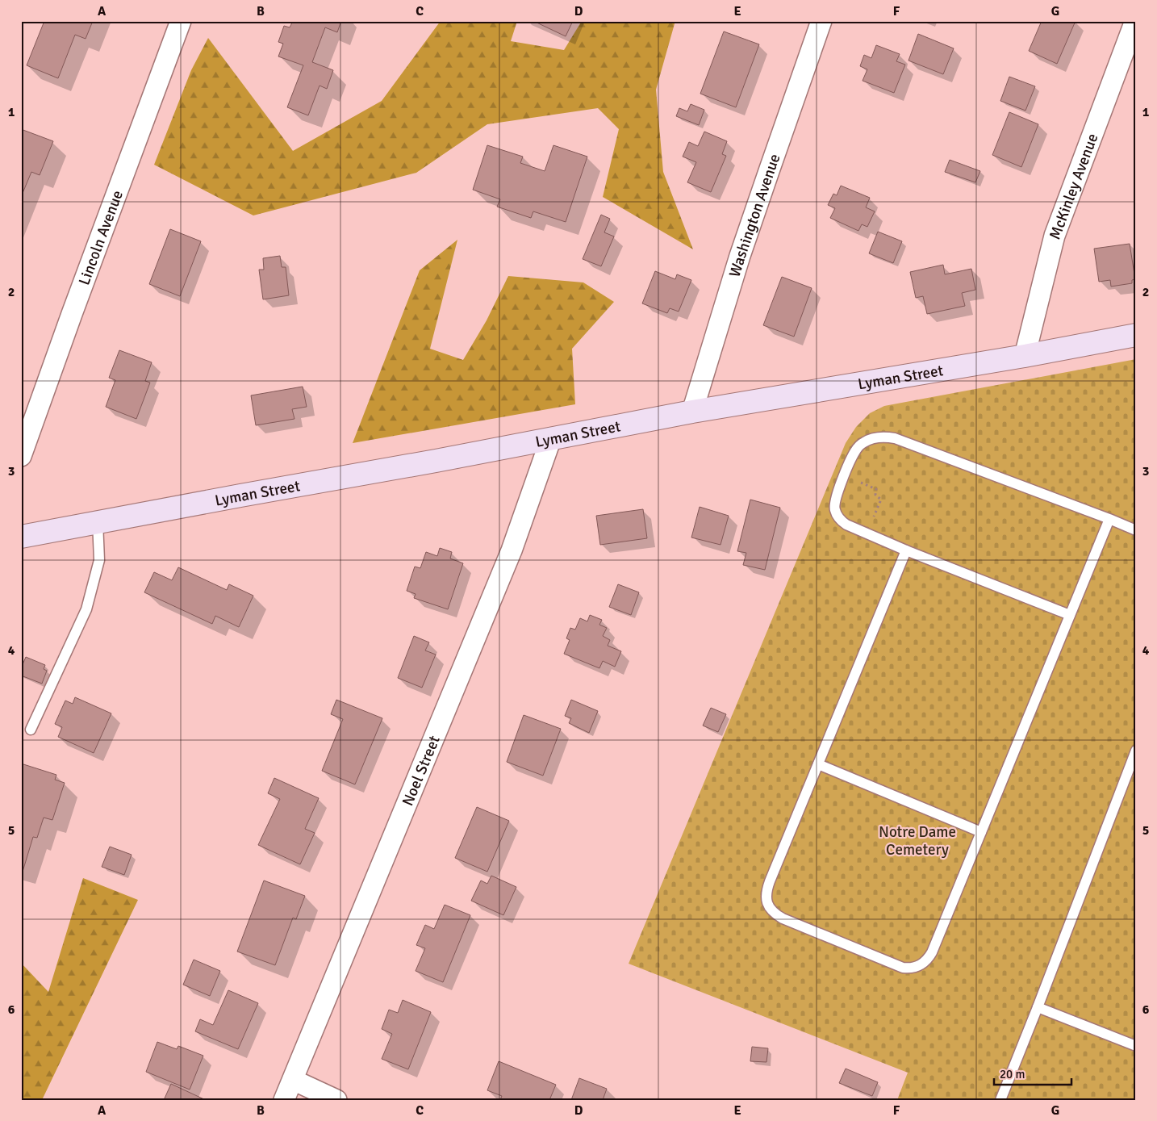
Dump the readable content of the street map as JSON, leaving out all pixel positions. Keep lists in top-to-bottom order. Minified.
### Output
{"streets":{"main road":["Lyman Street"],"street":["McKinley Avenue","Washington Avenue","Lincoln Avenue","Noel Street"]},"crossings":[["McKinley Avenue","Lyman Street"],["Washington Avenue","Lyman Street"],["Lyman Street","Noel Street"]],"parks":["Notre Dame Cemetery"],"scale_bar":"20 m","grid":{"columns":["A","B","C","D","E","F","G"],"rows":["1","2","3","4","5","6"]}}
